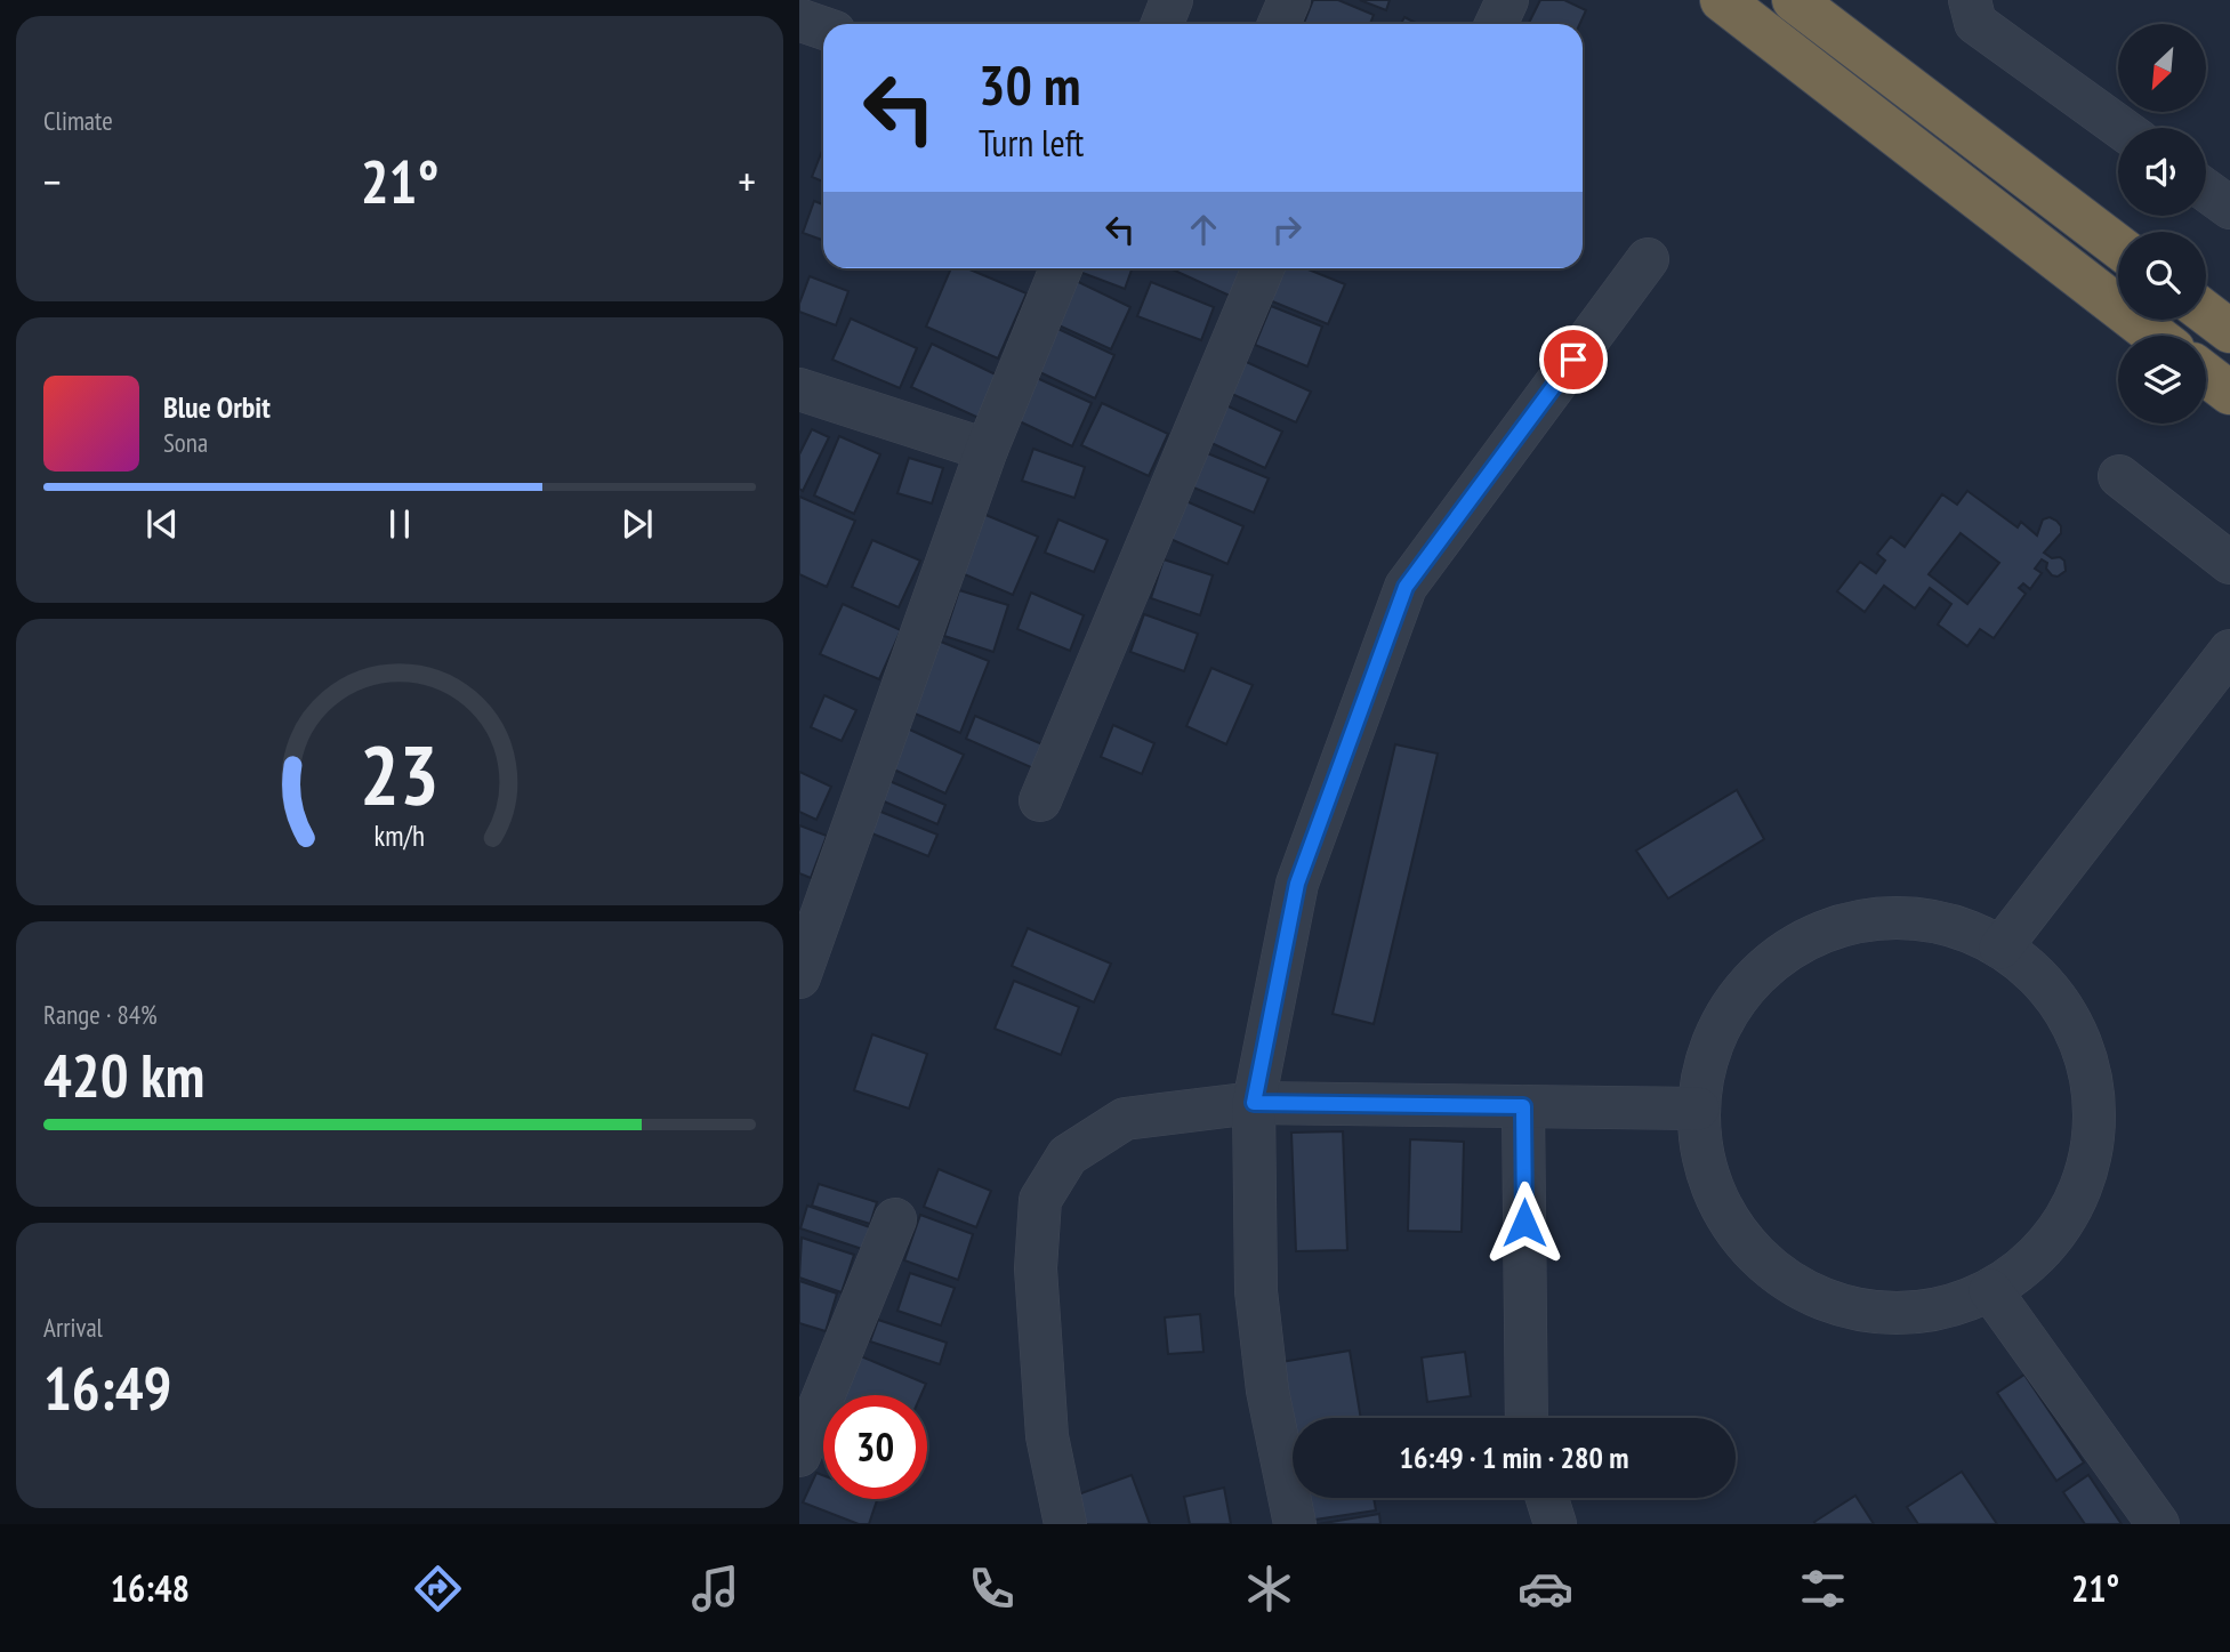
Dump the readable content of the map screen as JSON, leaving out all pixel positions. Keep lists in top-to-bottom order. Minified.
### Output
{"north":"bottom left","page":{"tile":["Climate",["Range · 84%","420 km"],["Arrival","16:49"]],"turn":["30 m","Turn left"],"heat":["−","21°","+"],"song":["Blue Orbit","Sona"],"limit":"30","trip":"16:49 · 1 min · 280 m","tabs":["16:48","21°"],"gauge":["23","km/h"]}}
